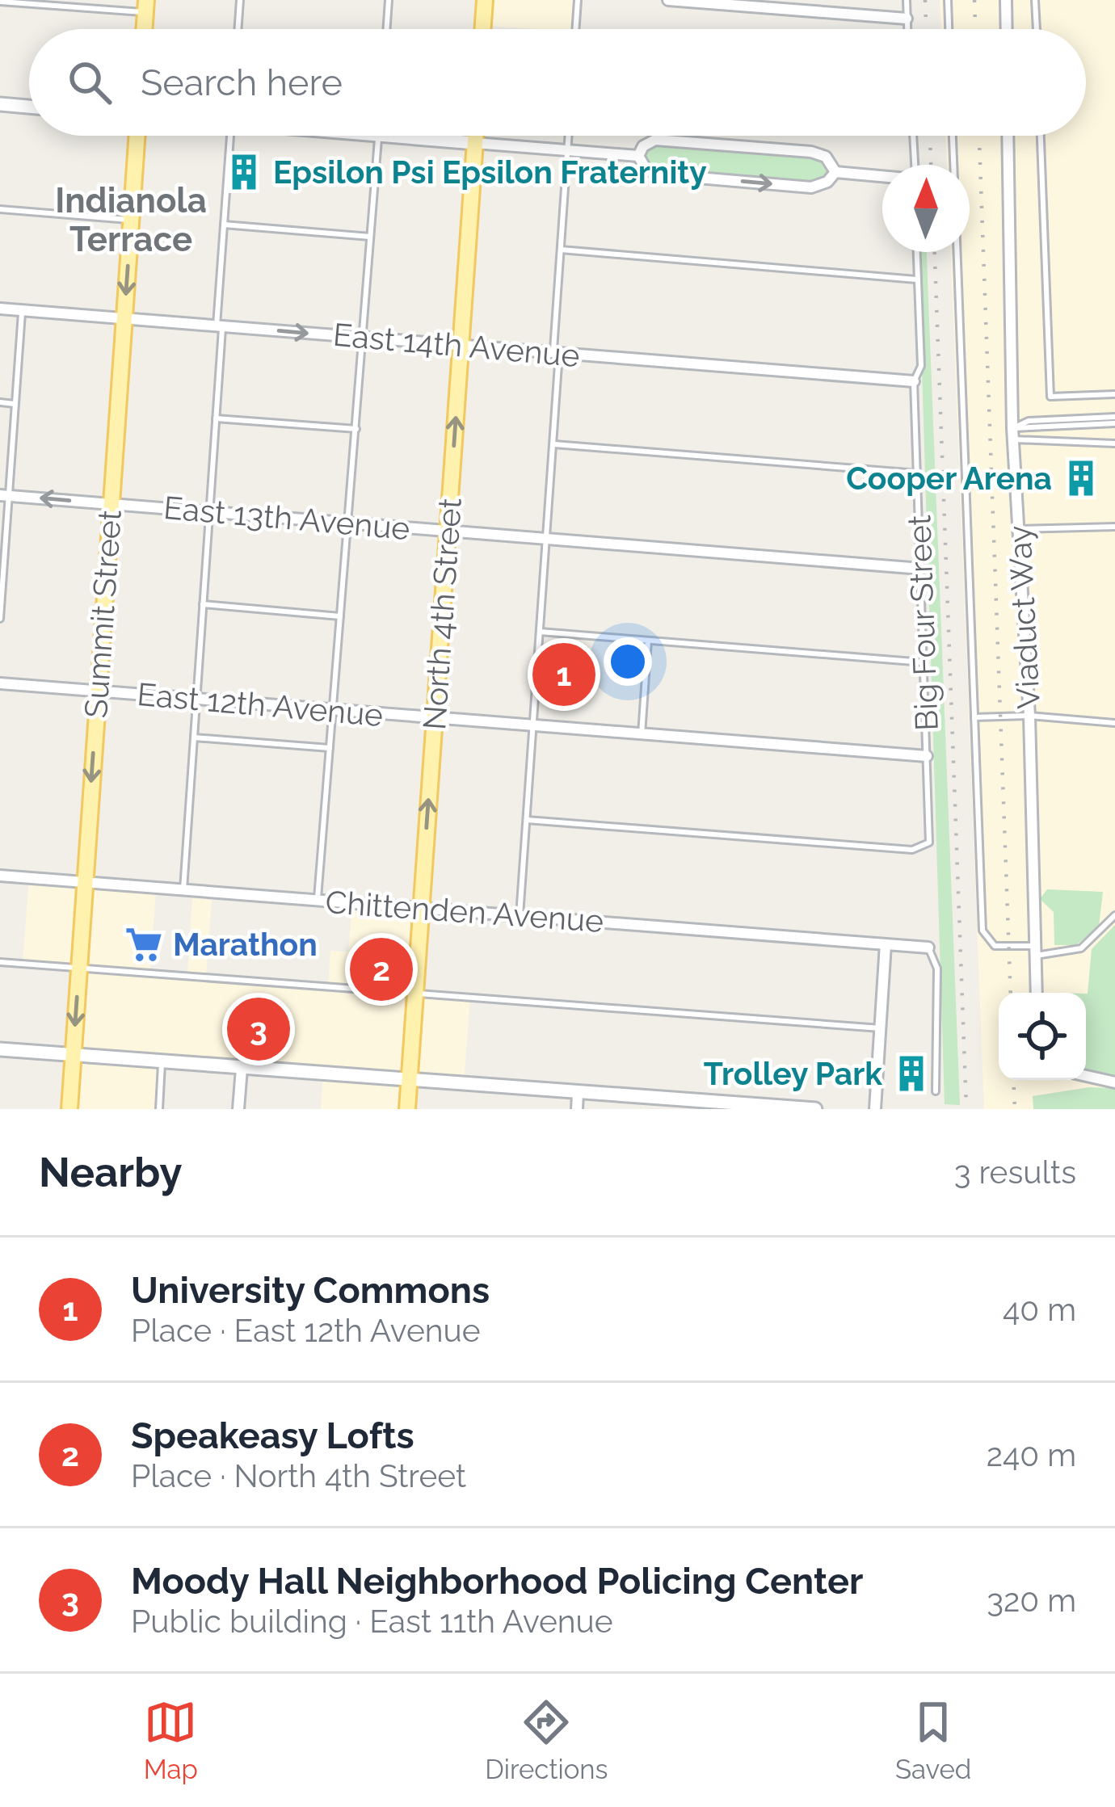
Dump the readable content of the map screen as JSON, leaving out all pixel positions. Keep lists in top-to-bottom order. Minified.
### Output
{"streets":{"main road":["Summit Street","North 4th Street"],"street":["East 14th Avenue","East 13th Avenue","Viaduct Way","East 12th Avenue","Chittenden Avenue"],"lane":["Big Four Street"]},"crossings":[["East 14th Avenue","Summit Street"],["East 14th Avenue","North 4th Street"],["East 14th Avenue","Big Four Street"],["East 13th Avenue","Summit Street"],["East 13th Avenue","North 4th Street"],["East 13th Avenue","Big Four Street"],["Summit Street","East 12th Avenue"],["Summit Street","Chittenden Avenue"],["North 4th Street","East 12th Avenue"],["North 4th Street","Chittenden Avenue"],["Big Four Street","East 12th Avenue"]],"one_way":["Summit Street","North 4th Street"],"districts":["Indianola Terrace"],"places":{"building":["Epsilon Psi Epsilon Fraternity","Cooper Arena","Trolley Park"],"supermarket":["Marathon"]},"north":"top","page":{"search":"Search here","pins":["1","2","3"],"heading":["Nearby","3 results"],"list":[{"mark":"1","name":"University Commons","note":"Place · East 12th Avenue","value":"40 m"},{"mark":"2","name":"Speakeasy Lofts","note":"Place · North 4th Street","value":"240 m"},{"mark":"3","name":"Moody Hall Neighborhood Policing Center","note":"Public building · East 11th Avenue","value":"320 m"}],"nav":["Map","Directions","Saved"]}}
